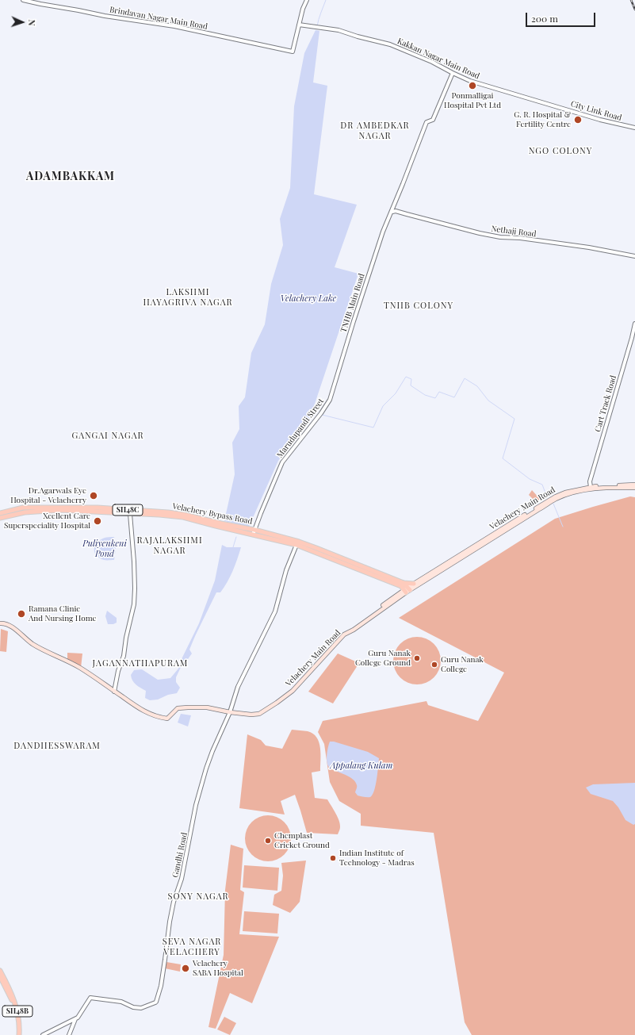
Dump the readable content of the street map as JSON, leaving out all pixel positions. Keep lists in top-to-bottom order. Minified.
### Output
{"streets":{"main road":["Velachery Main Road","SH48C","Velachery Bypass Road","SH48B"],"street":["Brindavan Nagar Main Road","Kakkan Nagar Main Road","City Link Road","Nethaji Road","TNHB Main Road","Cart Track Road","Marudupandi Street","Gandhi Road"]},"crossings":[["Brindavan Nagar Main Road","Kakkan Nagar Main Road"],["Kakkan Nagar Main Road","City Link Road"],["Kakkan Nagar Main Road","TNHB Main Road"],["Nethaji Road","TNHB Main Road"],["TNHB Main Road","Marudupandi Street"],["Cart Track Road","Velachery Main Road"],["Marudupandi Street","Velachery Bypass Road"],["Velachery Main Road","Velachery Bypass Road"],["Velachery Main Road","Gandhi Road"],["Velachery Bypass Road","Gandhi Road"]],"districts":["DR AMBEDKAR NAGAR","NGO COLONY","ADAMBAKKAM","LAKSHMI HAYAGRIVA NAGAR","TNHB COLONY","GANGAI NAGAR","RAJALAKSHMI NAGAR","JAGANNATHAPURAM","DANDHESSWARAM","SONY NAGAR","SEVA NAGAR VELACHERY"],"water":["Velachery Lake","Puliyenkeni Pond","Appalang Kulam"],"places":["Ponmalligai Hospital Pvt Ltd","G. R. Hospital & Fertility Centre","Dr.Agarwals Eye Hospital - Velacherry","Xcellent Care Superspeciality Hospital","Ramana Clinic And Nursing Home","Guru Nanak College Ground","Guru Nanak College","Chemplast Cricket Ground","Indian Institute of Technology - Madras","Velachery SABA Hospital"],"scale_bar":"200 m","north":"right"}
